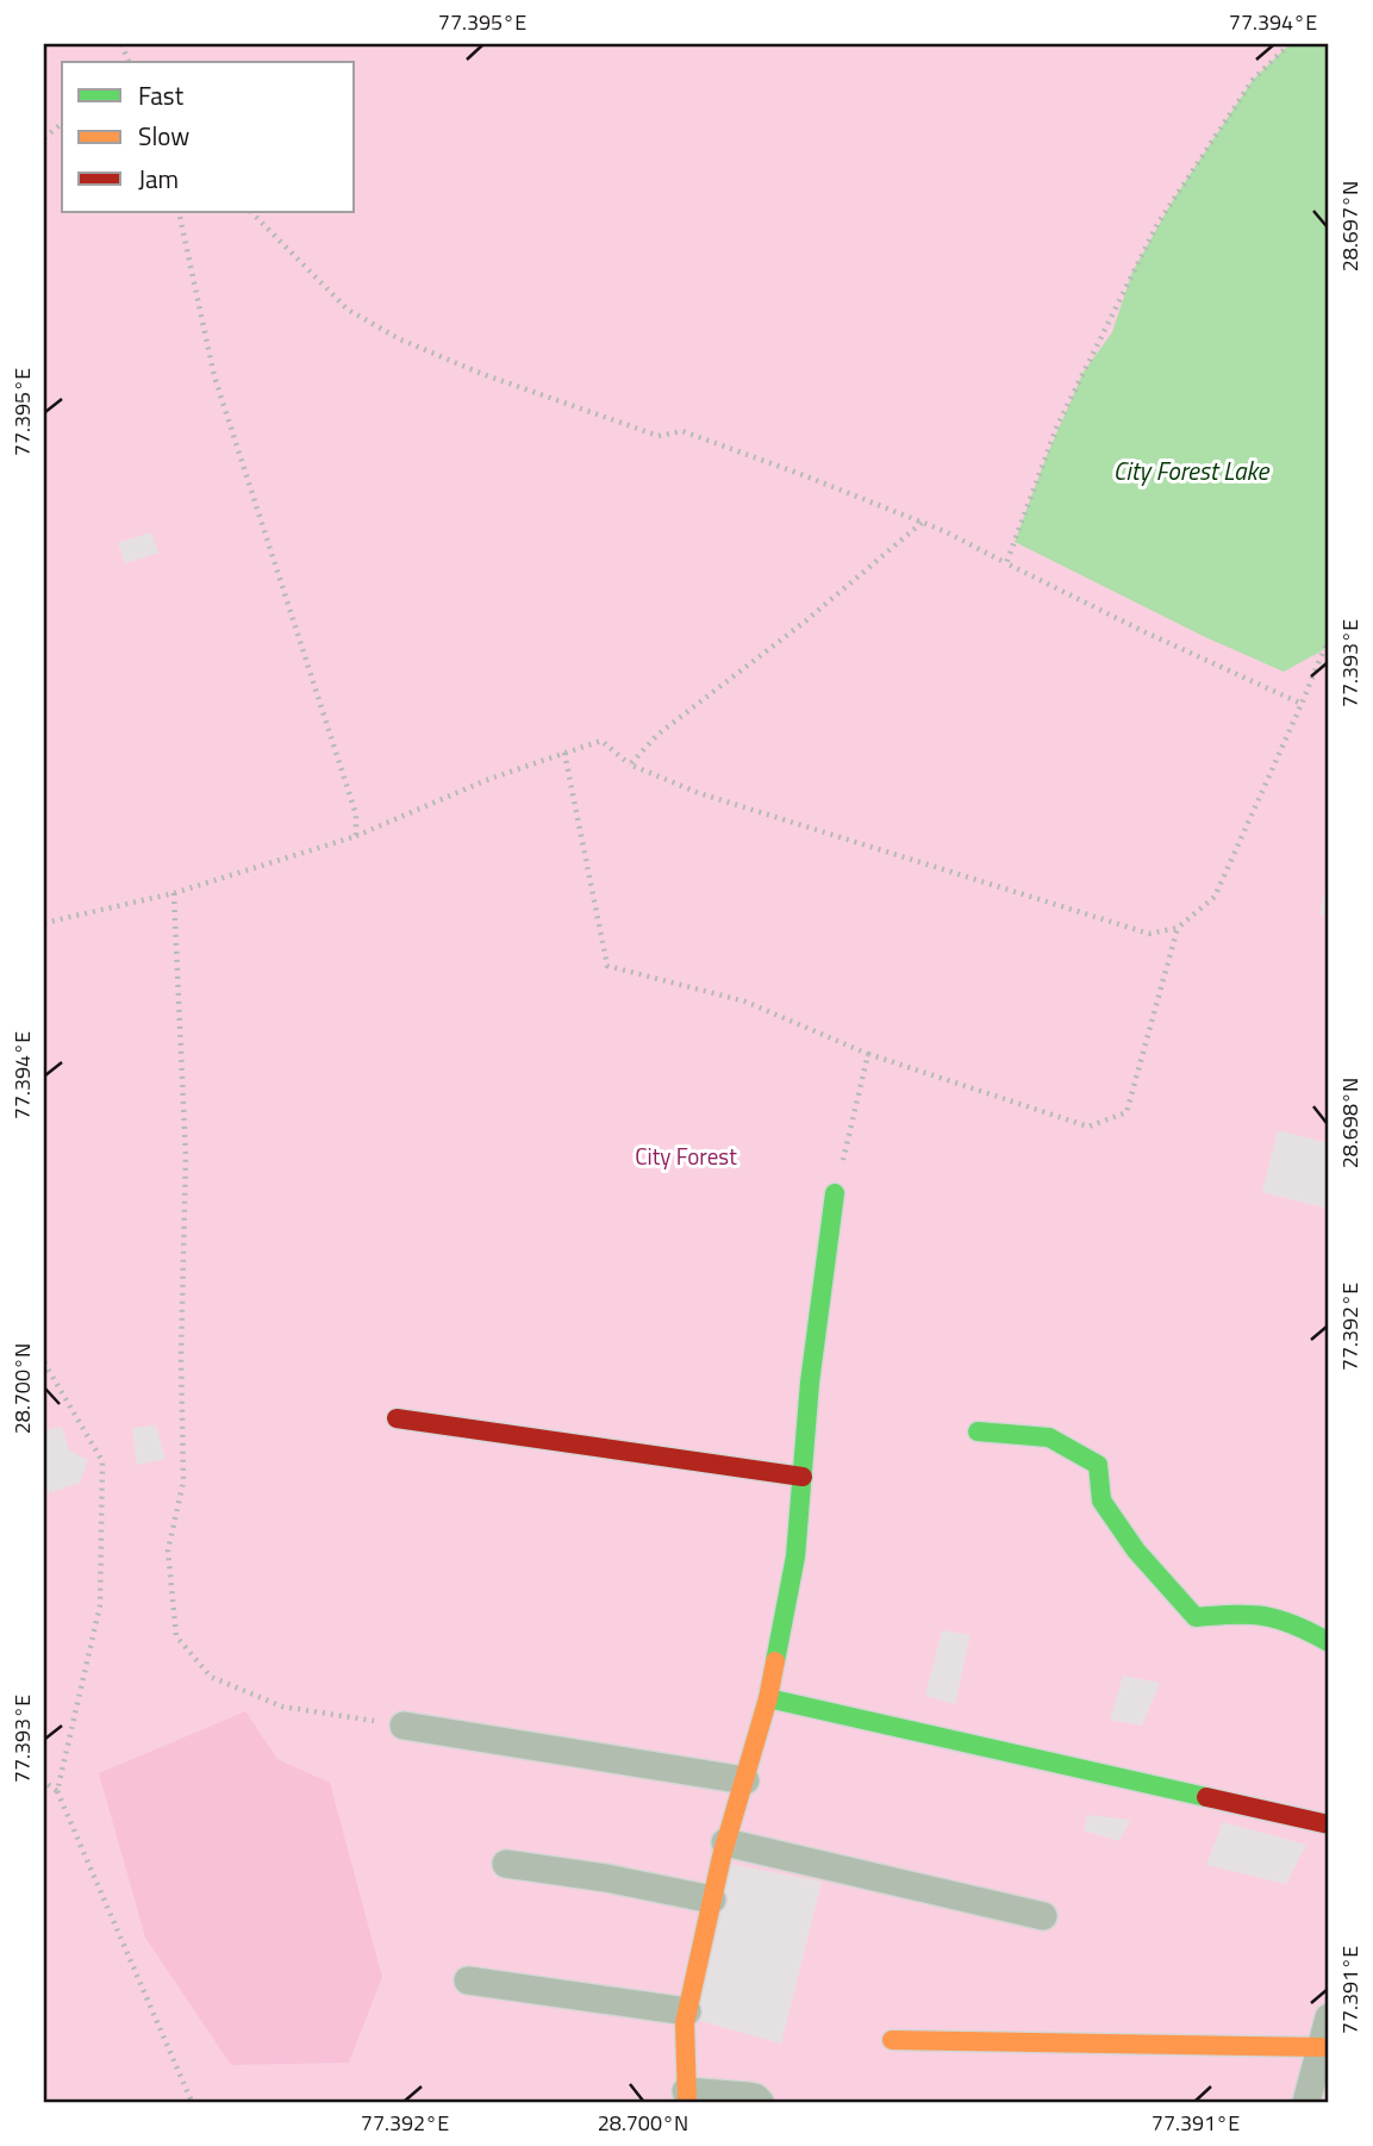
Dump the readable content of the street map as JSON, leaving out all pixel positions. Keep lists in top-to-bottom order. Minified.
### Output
{"water":["City Forest Lake"],"parks":["City Forest"],"legend":["Fast","Slow","Jam"],"coordinates":["77.395°E","77.394°E","28.697°N","77.393°E","28.698°N","77.392°E","28.700°N","77.391°E"]}
